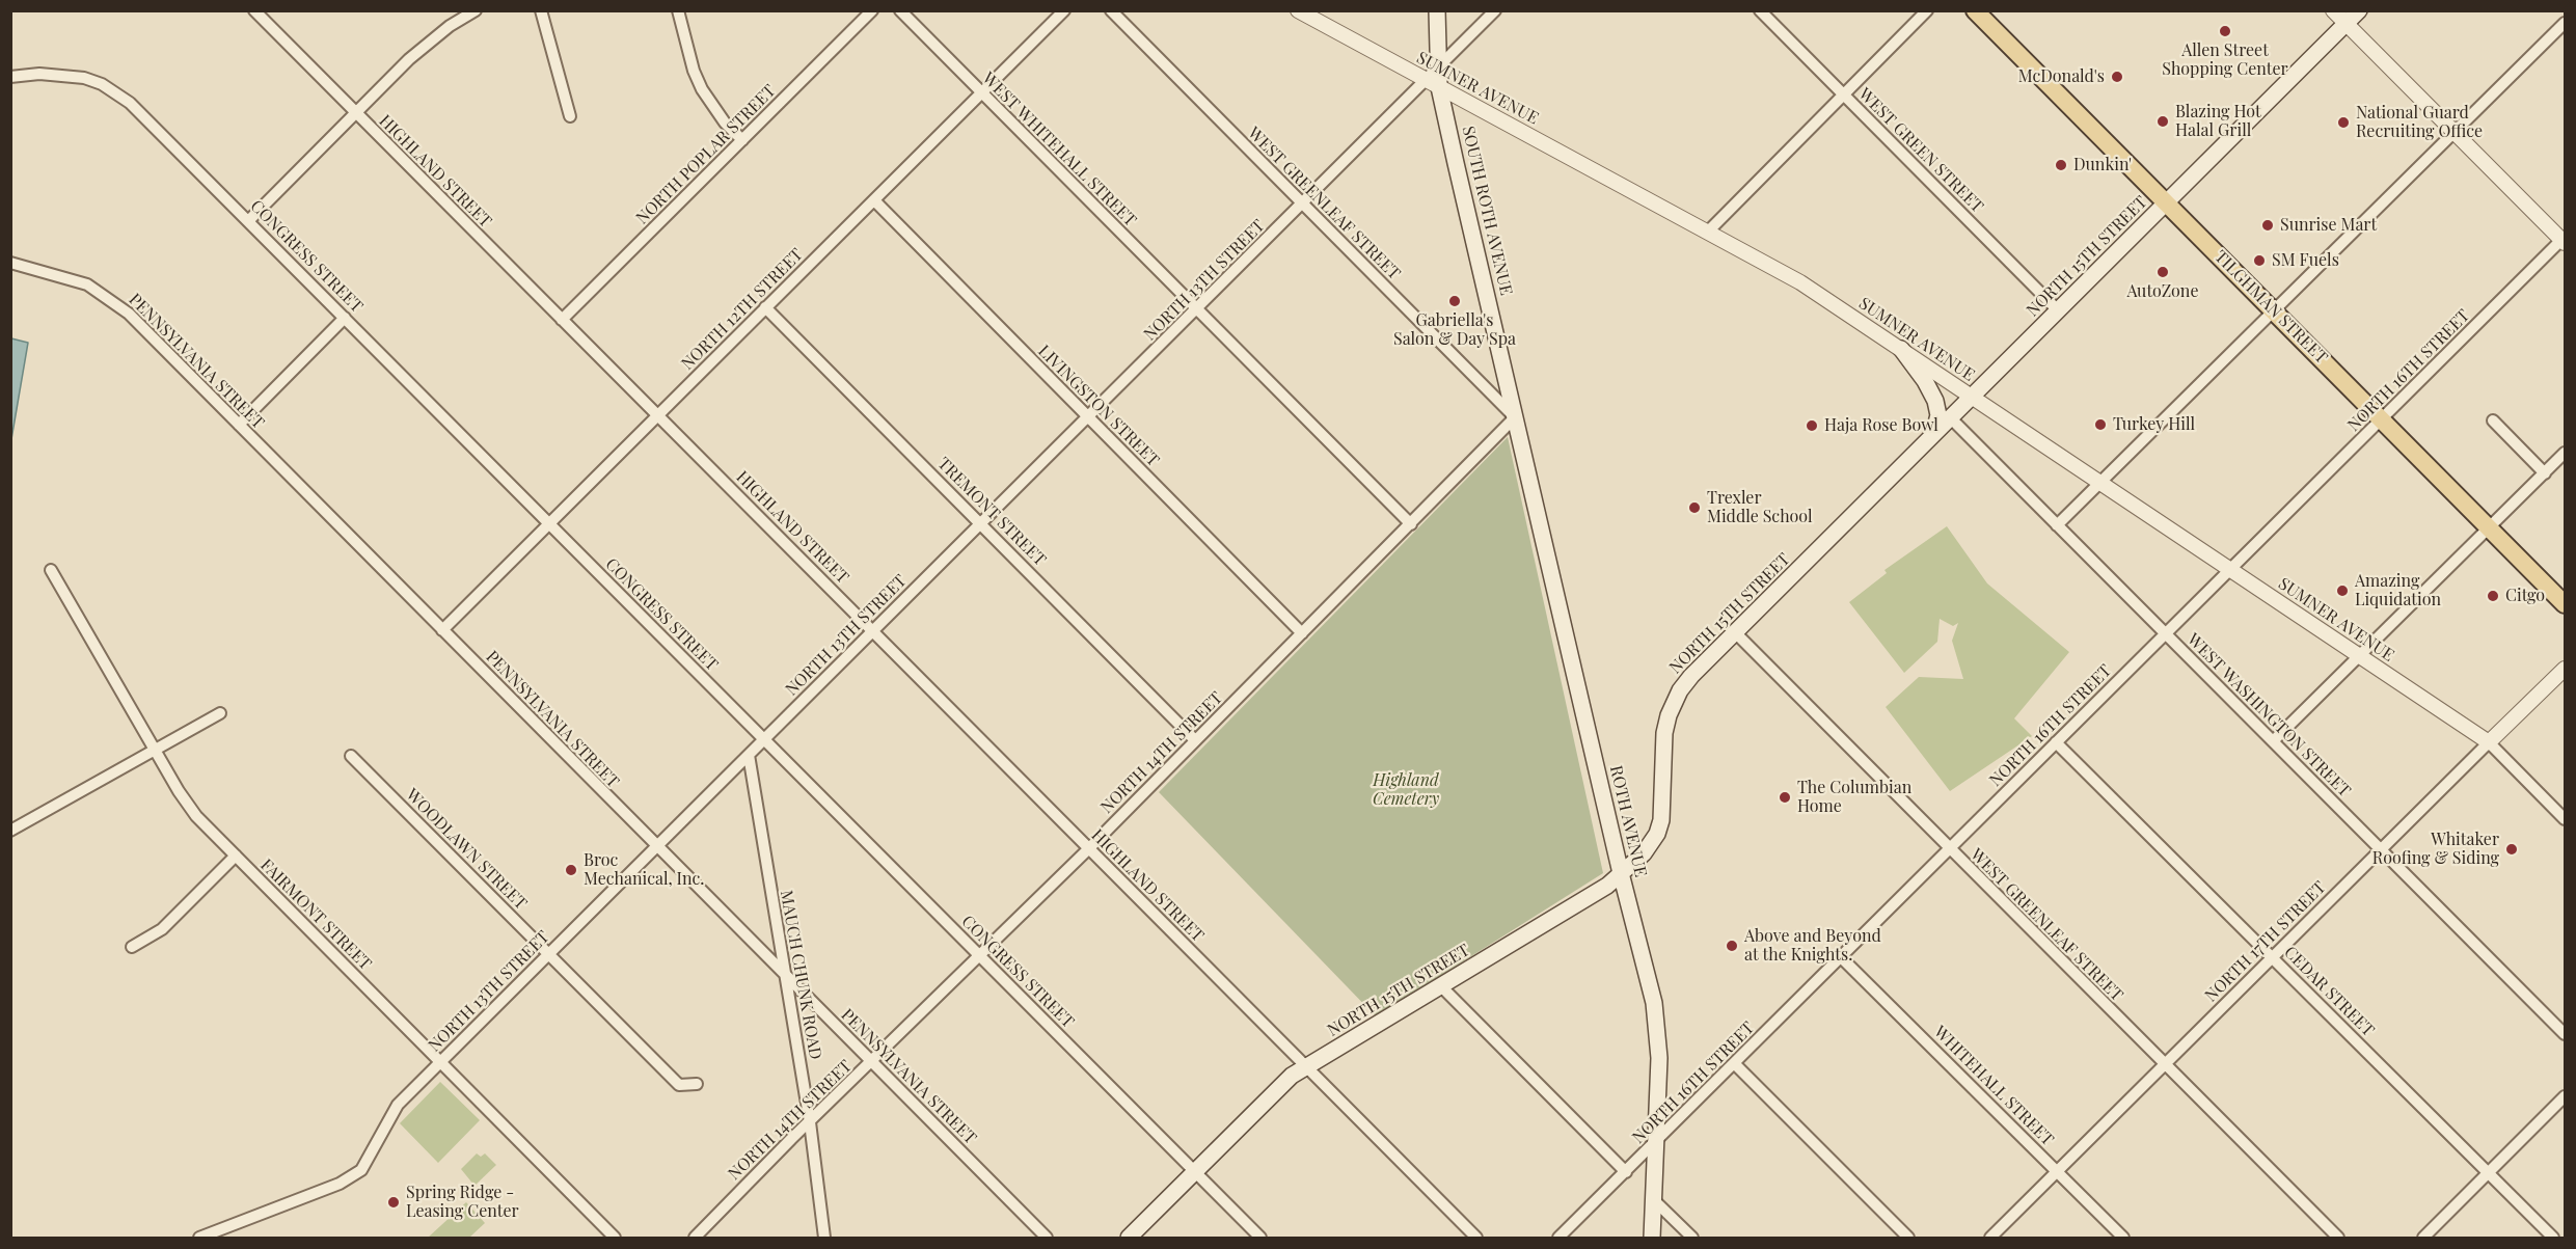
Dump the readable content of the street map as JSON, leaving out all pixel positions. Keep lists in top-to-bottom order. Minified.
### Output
{"streets":{"main road":["SOUTH ROTH AVENUE","NORTH 15TH STREET","TILGHMAN STREET","ROTH AVENUE"],"street":["SUMNER AVENUE","WEST WHITEHALL STREET","WEST GREEN STREET","NORTH POPLAR STREET","HIGHLAND STREET","WEST GREENLEAF STREET","CONGRESS STREET","NORTH 13TH STREET","NORTH 12TH STREET","PENNSYLVANIA STREET","NORTH 16TH STREET","LIVINGSTON STREET","TREMONT STREET","WEST WASHINGTON STREET","NORTH 14TH STREET","WOODLAWN STREET","FAIRMONT STREET","NORTH 17TH STREET","MAUCH CHUNK ROAD","CEDAR STREET","WHITEHALL STREET"]},"crossings":[["SUMNER AVENUE","SOUTH ROTH AVENUE"],["SUMNER AVENUE","NORTH 15TH STREET"],["SUMNER AVENUE","NORTH 13TH STREET"],["SUMNER AVENUE","NORTH 16TH STREET"],["SUMNER AVENUE","NORTH 17TH STREET"],["WEST WHITEHALL STREET","NORTH 13TH STREET"],["WEST WHITEHALL STREET","NORTH 12TH STREET"],["WEST GREEN STREET","NORTH 15TH STREET"],["NORTH POPLAR STREET","HIGHLAND STREET"],["HIGHLAND STREET","NORTH 15TH STREET"],["HIGHLAND STREET","NORTH 13TH STREET"],["HIGHLAND STREET","NORTH 12TH STREET"],["HIGHLAND STREET","NORTH 14TH STREET"],["WEST GREENLEAF STREET","SOUTH ROTH AVENUE"],["WEST GREENLEAF STREET","NORTH 15TH STREET"],["WEST GREENLEAF STREET","NORTH 13TH STREET"],["WEST GREENLEAF STREET","NORTH 16TH STREET"],["WEST GREENLEAF STREET","NORTH 14TH STREET"],["WEST GREENLEAF STREET","ROTH AVENUE"],["WEST GREENLEAF STREET","NORTH 17TH STREET"],["SOUTH ROTH AVENUE","NORTH 13TH STREET"],["SOUTH ROTH AVENUE","NORTH 14TH STREET"],["SOUTH ROTH AVENUE","ROTH AVENUE"],["CONGRESS STREET","NORTH 15TH STREET"],["CONGRESS STREET","NORTH 13TH STREET"],["CONGRESS STREET","NORTH 12TH STREET"],["CONGRESS STREET","NORTH 14TH STREET"],["NORTH 15TH STREET","TILGHMAN STREET"],["NORTH 15TH STREET","WEST WASHINGTON STREET"],["NORTH 15TH STREET","ROTH AVENUE"],["NORTH 13TH STREET","PENNSYLVANIA STREET"],["NORTH 13TH STREET","LIVINGSTON STREET"],["NORTH 13TH STREET","TREMONT STREET"],["NORTH 13TH STREET","WOODLAWN STREET"],["NORTH 13TH STREET","FAIRMONT STREET"],["NORTH 13TH STREET","MAUCH CHUNK ROAD"],["TILGHMAN STREET","NORTH 16TH STREET"],["NORTH 12TH STREET","PENNSYLVANIA STREET"],["NORTH 12TH STREET","LIVINGSTON STREET"],["NORTH 12TH STREET","TREMONT STREET"],["PENNSYLVANIA STREET","NORTH 14TH STREET"],["PENNSYLVANIA STREET","MAUCH CHUNK ROAD"],["NORTH 16TH STREET","WEST WASHINGTON STREET"],["NORTH 16TH STREET","ROTH AVENUE"],["NORTH 16TH STREET","CEDAR STREET"],["NORTH 16TH STREET","WHITEHALL STREET"],["LIVINGSTON STREET","NORTH 14TH STREET"],["TREMONT STREET","NORTH 14TH STREET"],["WEST WASHINGTON STREET","NORTH 17TH STREET"],["NORTH 14TH STREET","ROTH AVENUE"],["NORTH 14TH STREET","MAUCH CHUNK ROAD"],["NORTH 17TH STREET","CEDAR STREET"],["NORTH 17TH STREET","WHITEHALL STREET"]],"parks":["Highland Cemetery"],"places":["Allen Street Shopping Center","McDonald's","Blazing Hot Halal Grill","National Guard Recruiting Office","Dunkin'","Sunrise Mart","SM Fuels","AutoZone","Gabriella's Salon & Day Spa","Turkey Hill","Haja Rose Bowl","Trexler Middle School","Amazing Liquidation","Citgo","The Columbian Home","Whitaker Roofing & Siding","Broc Mechanical, Inc.","Above and Beyond at the Knights.","Spring Ridge - Leasing Center"]}
